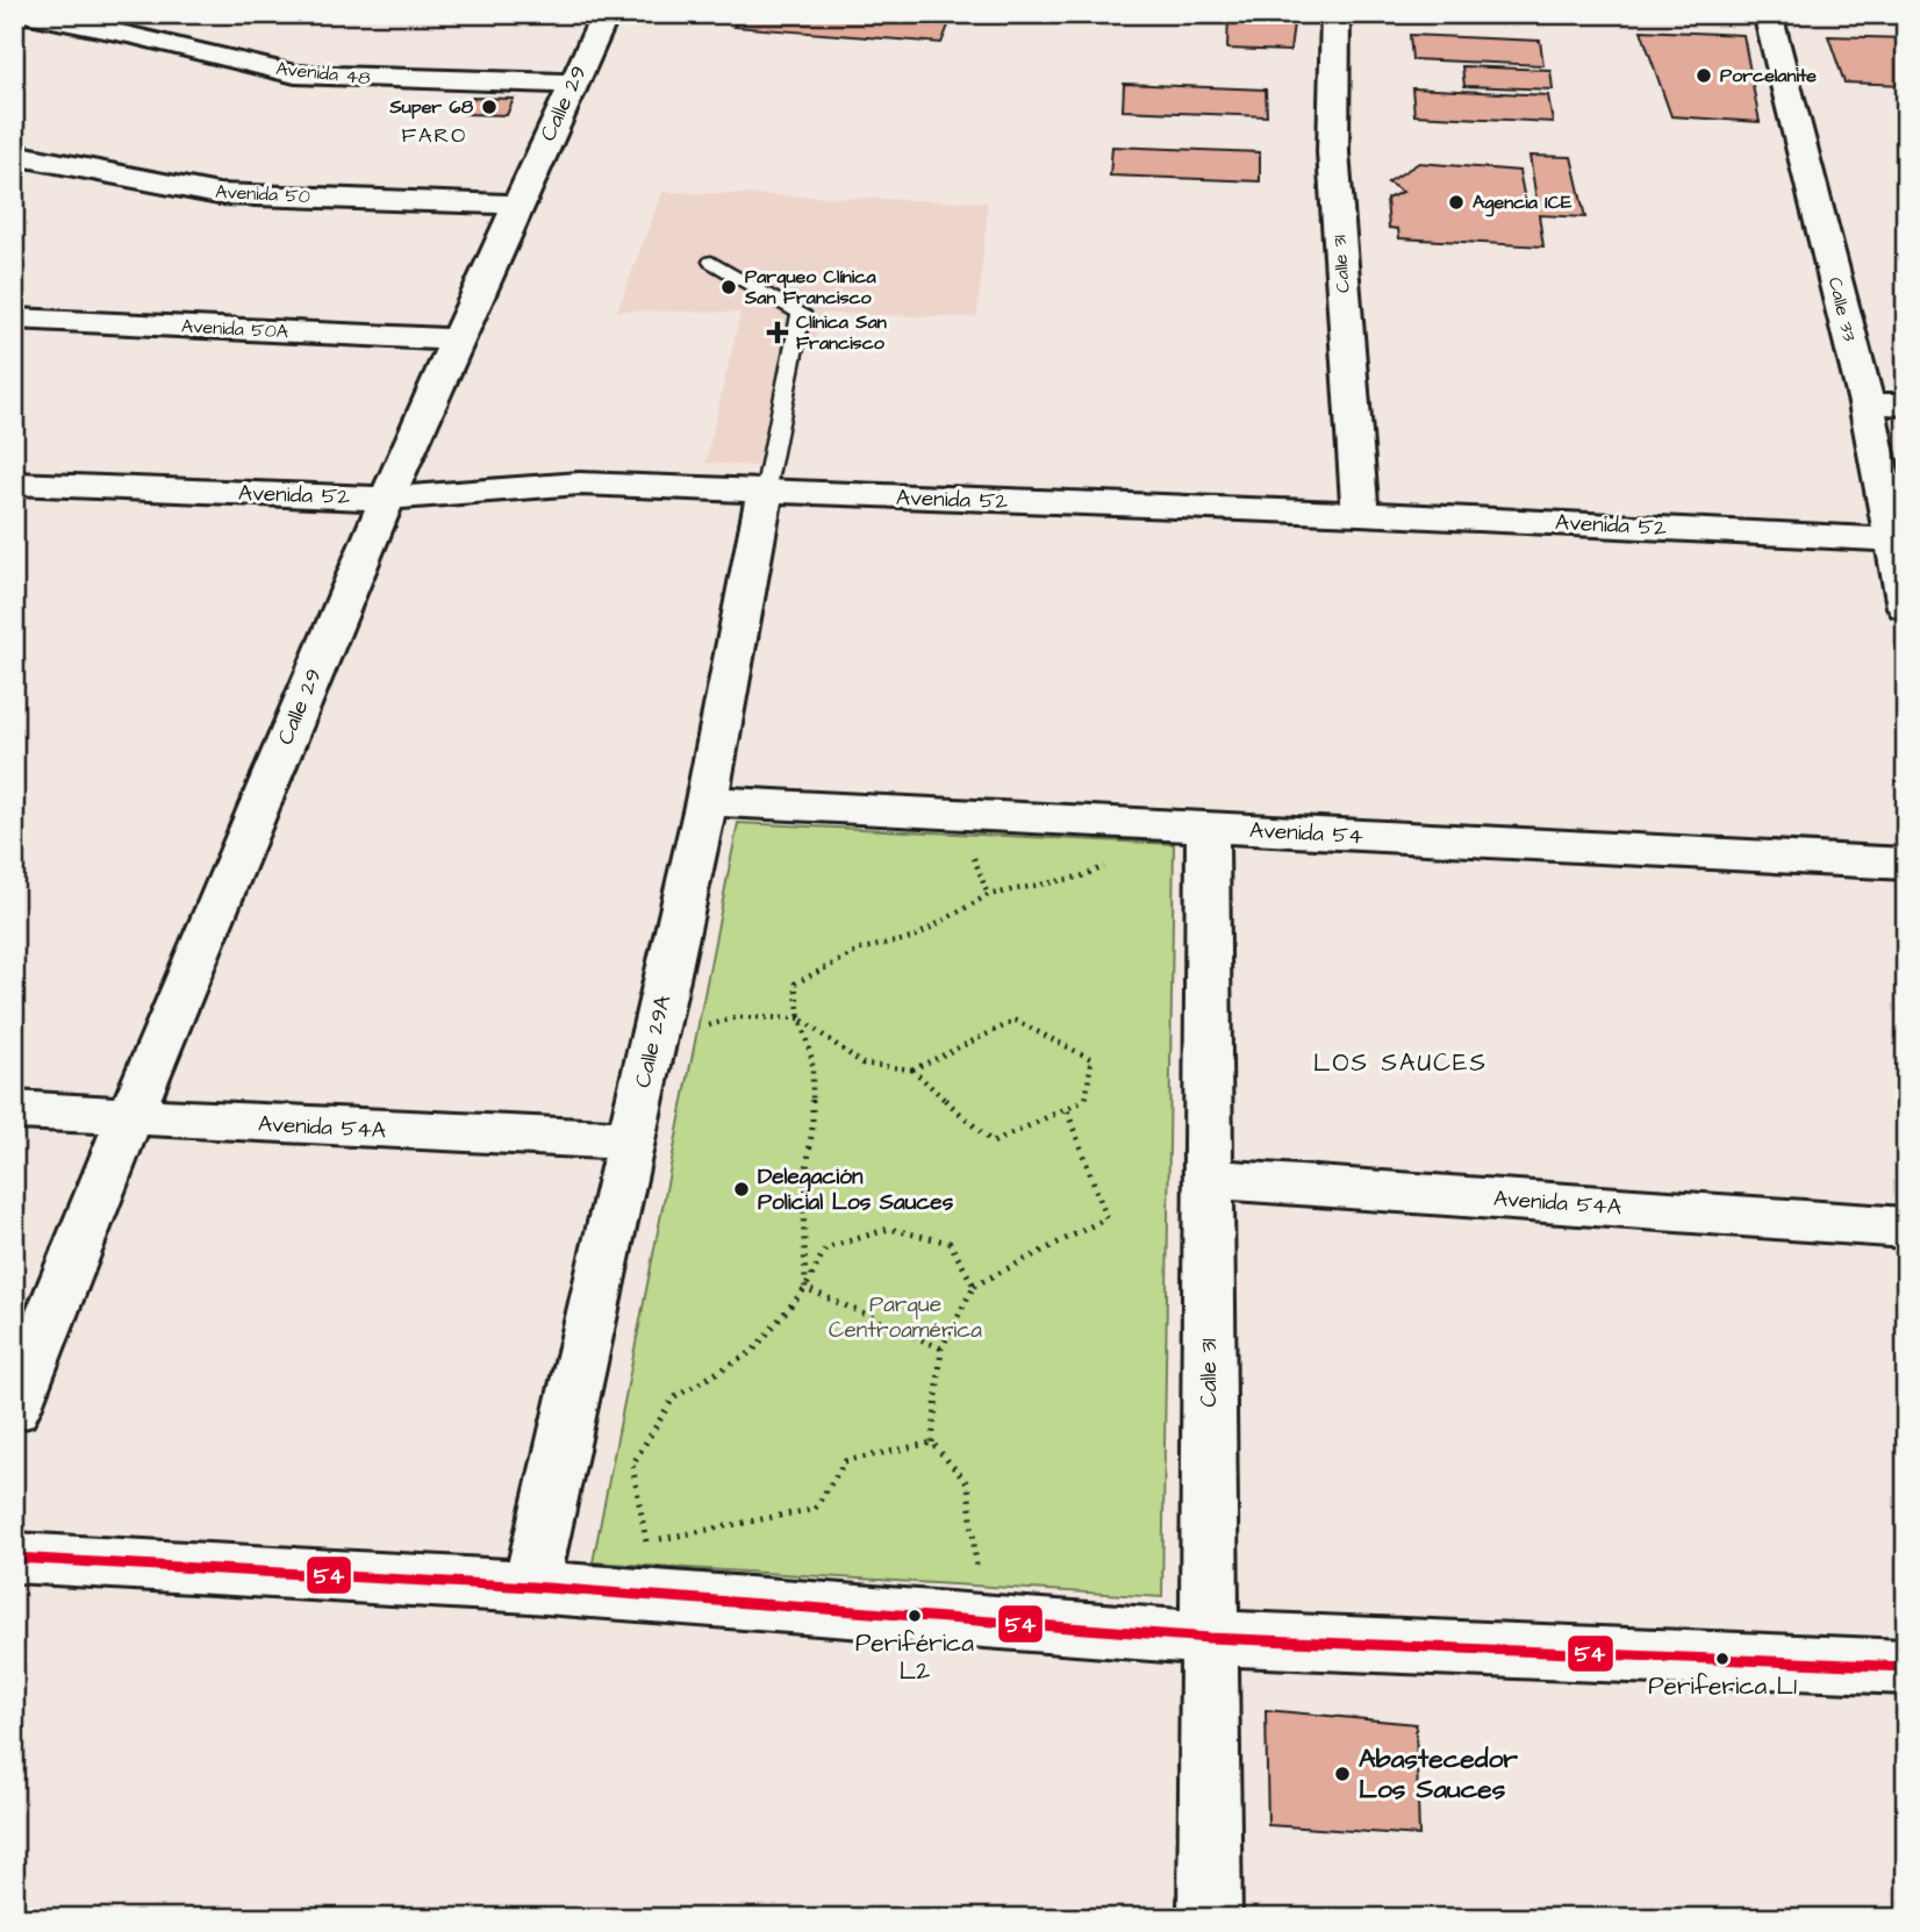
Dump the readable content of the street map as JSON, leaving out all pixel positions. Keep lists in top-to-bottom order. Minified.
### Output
{"streets":{"street":["Avenida 48","Calle 29","Avenida 50","Calle 31","Calle 33","Avenida 50A","Avenida 52","Avenida 54","Calle 29A","Avenida 54A"]},"crossings":[["Avenida 48","Calle 29"],["Calle 29","Avenida 50"],["Calle 29","Avenida 50A"],["Calle 29","Avenida 52"],["Calle 29","Avenida 54A"],["Calle 31","Avenida 52"],["Calle 31","Avenida 54"],["Calle 31","Avenida 54A"],["Calle 33","Avenida 52"],["Avenida 52","Calle 29A"],["Avenida 54","Calle 29A"],["Calle 29A","Avenida 54A"]],"districts":["FARO","LOS SAUCES"],"parks":["Parque Centroamérica"],"places":{"other":["Porcelanite","Super 68","Agencia ICE","Parqueo Clínica San Francisco","Delegación Policial Los Sauces","Periférica L2","Periferica L1","Abastecedor Los Sauces"],"health":["Clínica San Francisco"]},"lines":["transit line 54"]}
